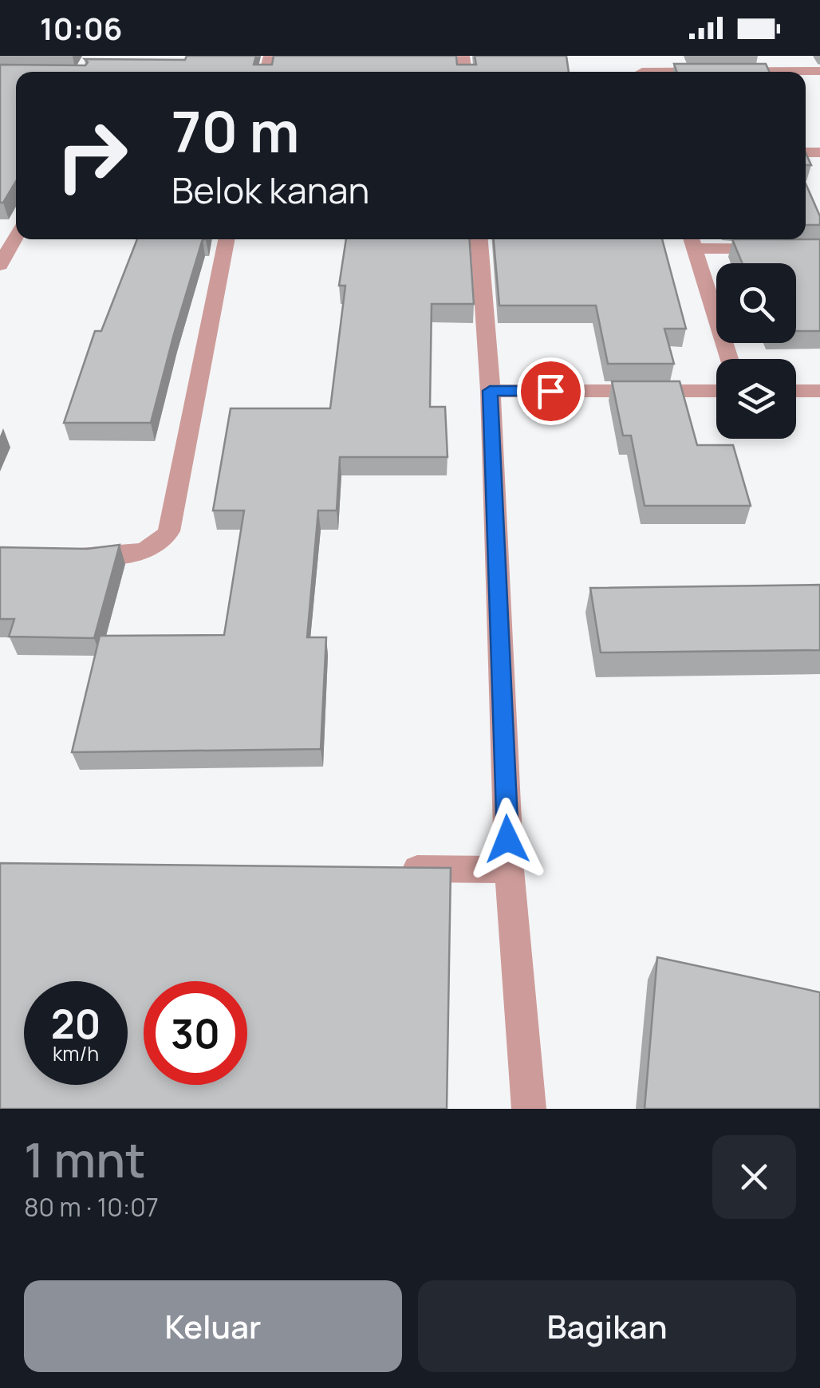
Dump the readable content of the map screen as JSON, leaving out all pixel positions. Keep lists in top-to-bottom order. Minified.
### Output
{"page":{"status":"10:06","turn":["70 m","Belok kanan"],"speed":"20 km/h","limit":"30","heading":["1 mnt","80 m · 10:07"],"buttons":["Keluar","Bagikan"]}}
